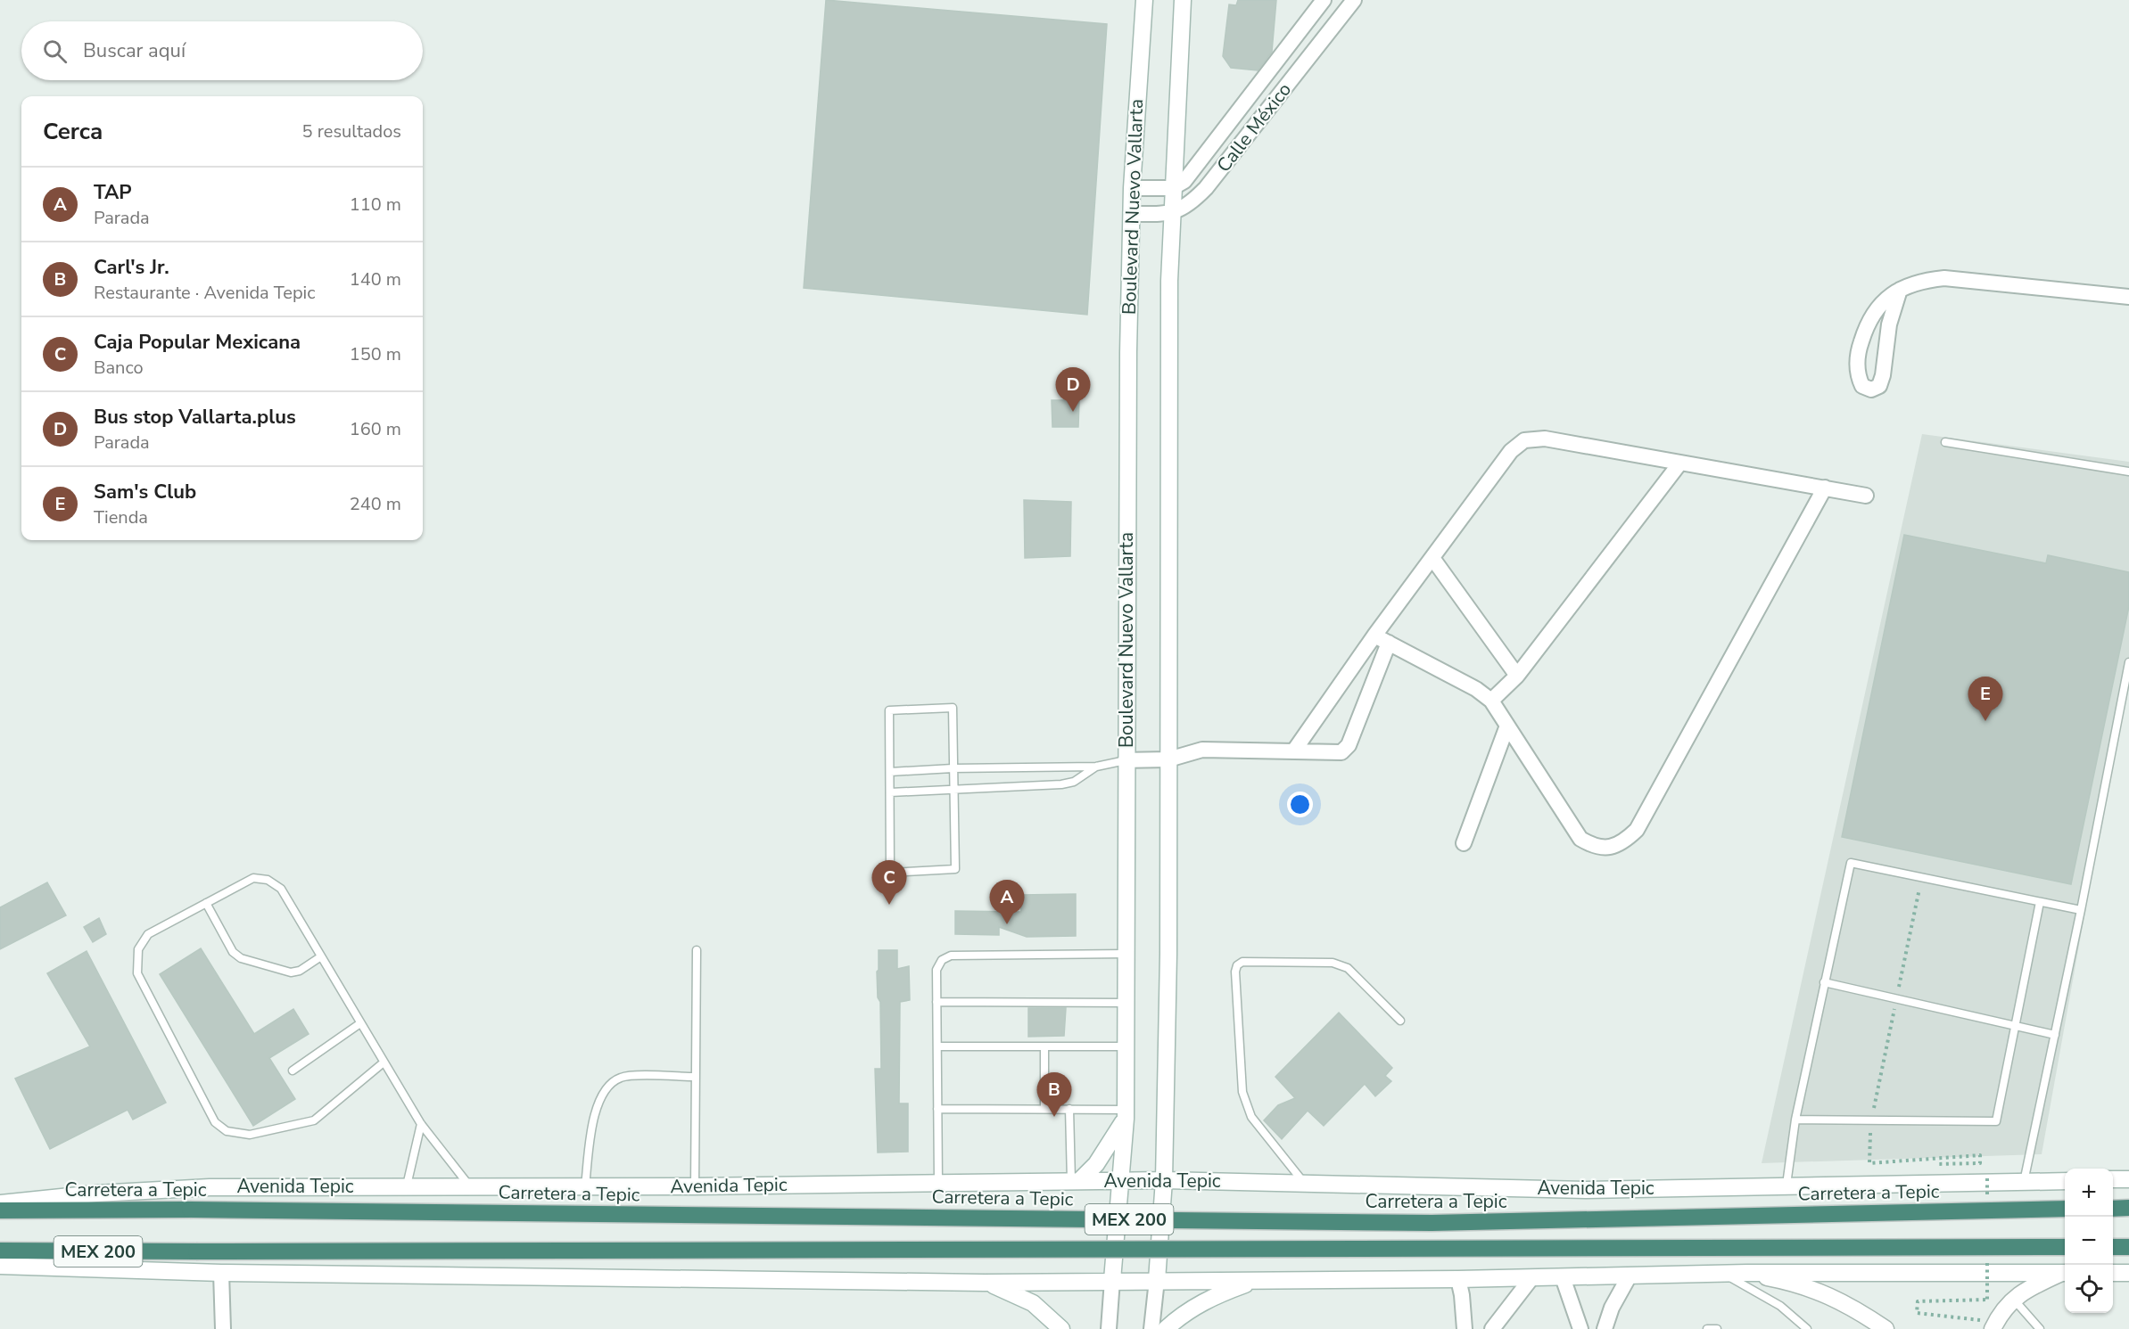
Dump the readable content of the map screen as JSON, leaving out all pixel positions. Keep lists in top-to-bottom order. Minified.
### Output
{"streets":{"highway":["Carretera a Tepic","MEX 200"],"main road":["Boulevard Nuevo Vallarta","Avenida Tepic"],"street":["Calle México"]},"crossings":[["Calle México","Boulevard Nuevo Vallarta"],["Boulevard Nuevo Vallarta","Avenida Tepic"]],"page":{"search":"Buscar aquí","heading":["Cerca","5 resultados"],"list":[{"mark":"A","name":"TAP","note":"Parada","value":"110 m"},{"mark":"B","name":"Carl's Jr.","note":"Restaurante · Avenida Tepic","value":"140 m"},{"mark":"C","name":"Caja Popular Mexicana","note":"Banco","value":"150 m"},{"mark":"D","name":"Bus stop Vallarta.plus","note":"Parada","value":"160 m"},{"mark":"E","name":"Sam's Club","note":"Tienda","value":"240 m"}],"pins":["D","E","C","A","B"],"map_buttons":["+","−"]}}
